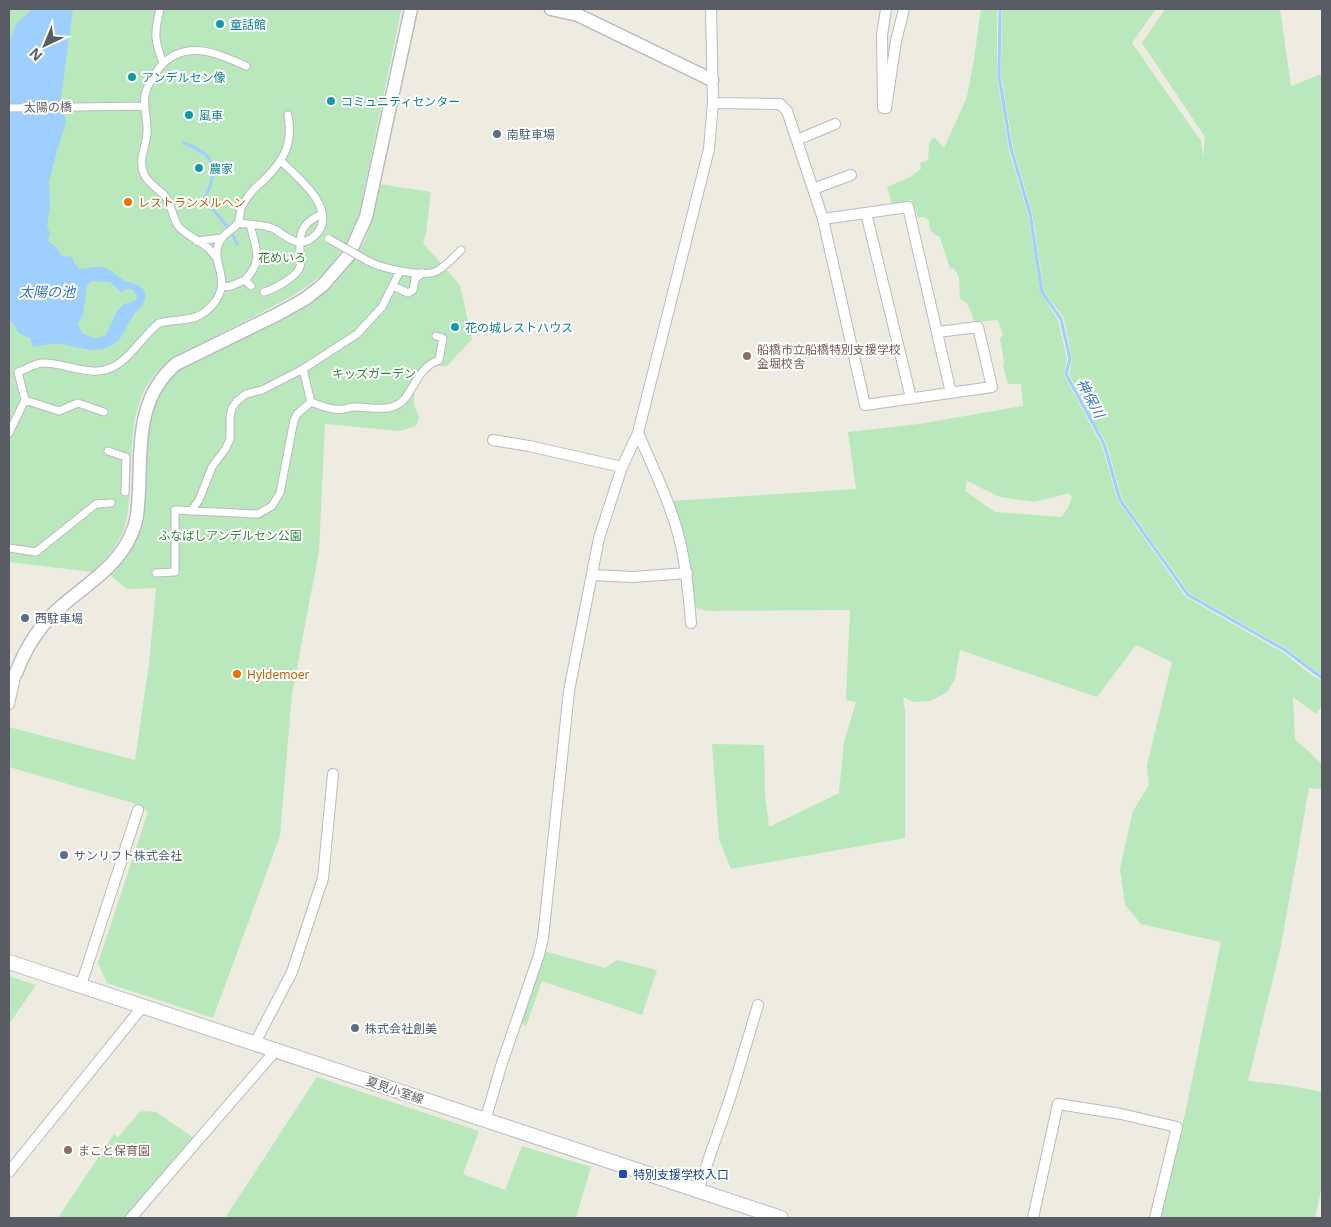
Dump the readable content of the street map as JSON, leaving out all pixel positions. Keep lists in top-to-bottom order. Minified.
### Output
{"streets":{"main road":["夏見小室線"],"street":["太陽の橋"]},"water":["太陽の池","神保川"],"parks":["花めいろ","キッズガーデン","ふなばしアンデルセン公園"],"places":{"other":["童話館","アンデルセン像","コミュニティセンター","風車","南駐車場","農家","レストランメルヘン","花の城レストハウス","船橋市立船橋特別支援学校 金堀校舎","西駐車場","Hyldemoer","サンリフト株式会社","株式会社創美","まこと保育園"],"transit":["特別支援学校入口"]},"north":"bottom left"}
